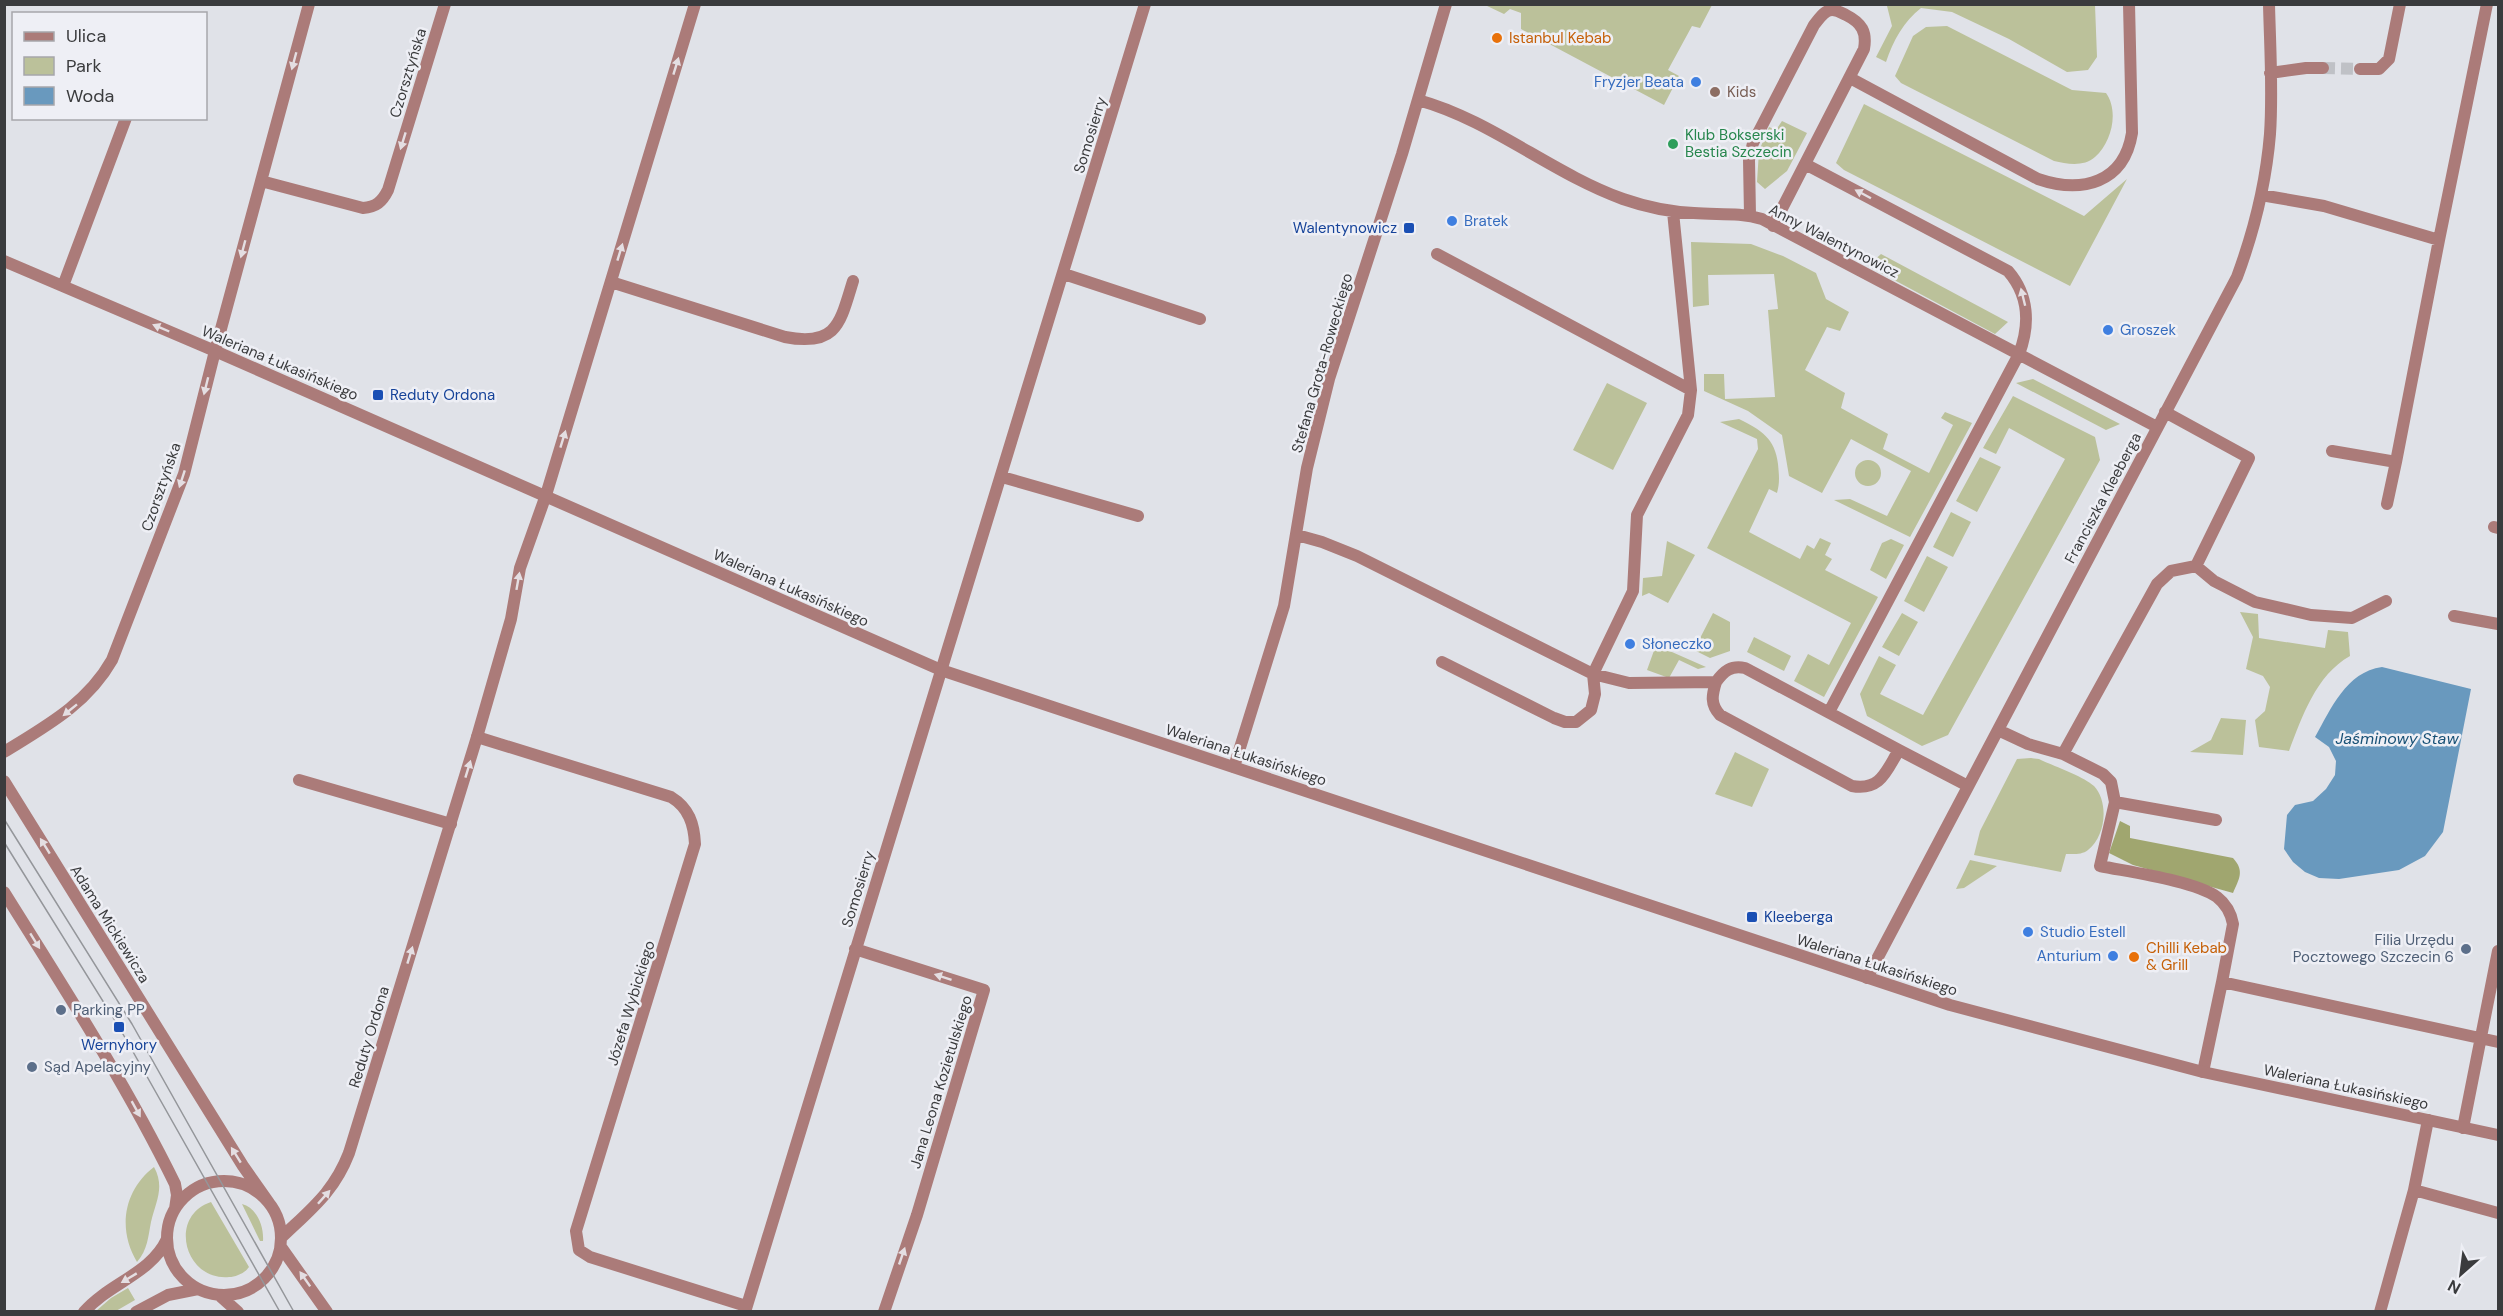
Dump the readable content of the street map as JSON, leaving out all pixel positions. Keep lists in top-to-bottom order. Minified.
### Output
{"streets":{"street":["Czorsztyńska","Somosierry","Anny Walentynowicz","Waleriana Łukasińskiego","Stefana Grota-Roweckiego","Franciszka Kleeberga","Adama Mickiewicza","Józefa Wybickiego","Reduty Ordona","Jana Leona Kozietulskiego"]},"crossings":[["Czorsztyńska","Waleriana Łukasińskiego"],["Somosierry","Waleriana Łukasińskiego"],["Somosierry","Józefa Wybickiego"],["Somosierry","Jana Leona Kozietulskiego"],["Anny Walentynowicz","Stefana Grota-Roweckiego"],["Anny Walentynowicz","Franciszka Kleeberga"],["Waleriana Łukasińskiego","Stefana Grota-Roweckiego"],["Waleriana Łukasińskiego","Franciszka Kleeberga"],["Waleriana Łukasińskiego","Reduty Ordona"],["Adama Mickiewicza","Reduty Ordona"],["Józefa Wybickiego","Reduty Ordona"]],"one_way":["Czorsztyńska","Reduty Ordona"],"water":["Jaśminowy Staw"],"places":{"other":["Istanbul Kebab","Fryzjer Beata","Kids","Klub Bokserski Bestia Szczecin","Bratek","Groszek","Słoneczko","Studio Estell","Filia Urzędu Pocztowego Szczecin 6","Anturium","Chilli Kebab & Grill","Parking PP","Sąd Apelacyjny"],"transit":["Walentynowicz","Reduty Ordona","Kleeberga","Wernyhory"]},"legend":["Ulica","Park","Woda"],"north":"bottom left"}
